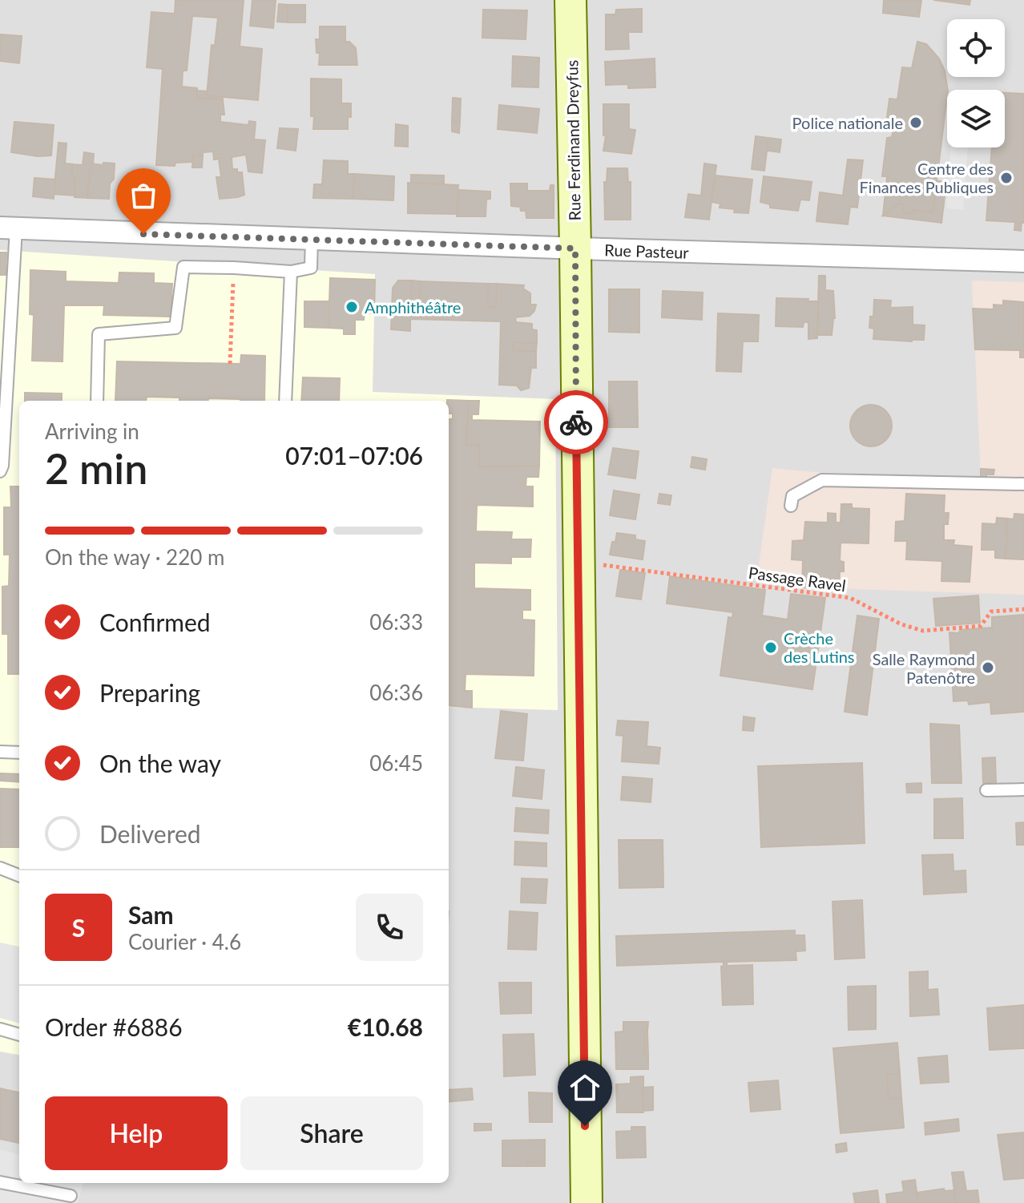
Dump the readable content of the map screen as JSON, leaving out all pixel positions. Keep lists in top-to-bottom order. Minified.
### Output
{"streets":{"street":["Rue Ferdinand Dreyfus","Rue Pasteur"],"path":["Passage Ravel"]},"crossings":[["Rue Ferdinand Dreyfus","Rue Pasteur"]],"places":["Police nationale","Centre des Finances Publiques","Amphithéâtre","Crèche des Lutins","Salle Raymond Patenôtre"],"page":{"heading":["2 min","Arriving in","07:01–07:06"],"panel":["Sam","Courier · 4.6","Order #6886","€10.68"],"bar":"On the way · 220 m","list":[["Confirmed","06:33"],["Preparing","06:36"],["On the way","06:45"],"Delivered"],"round":"S","buttons":["Help","Share"]}}
